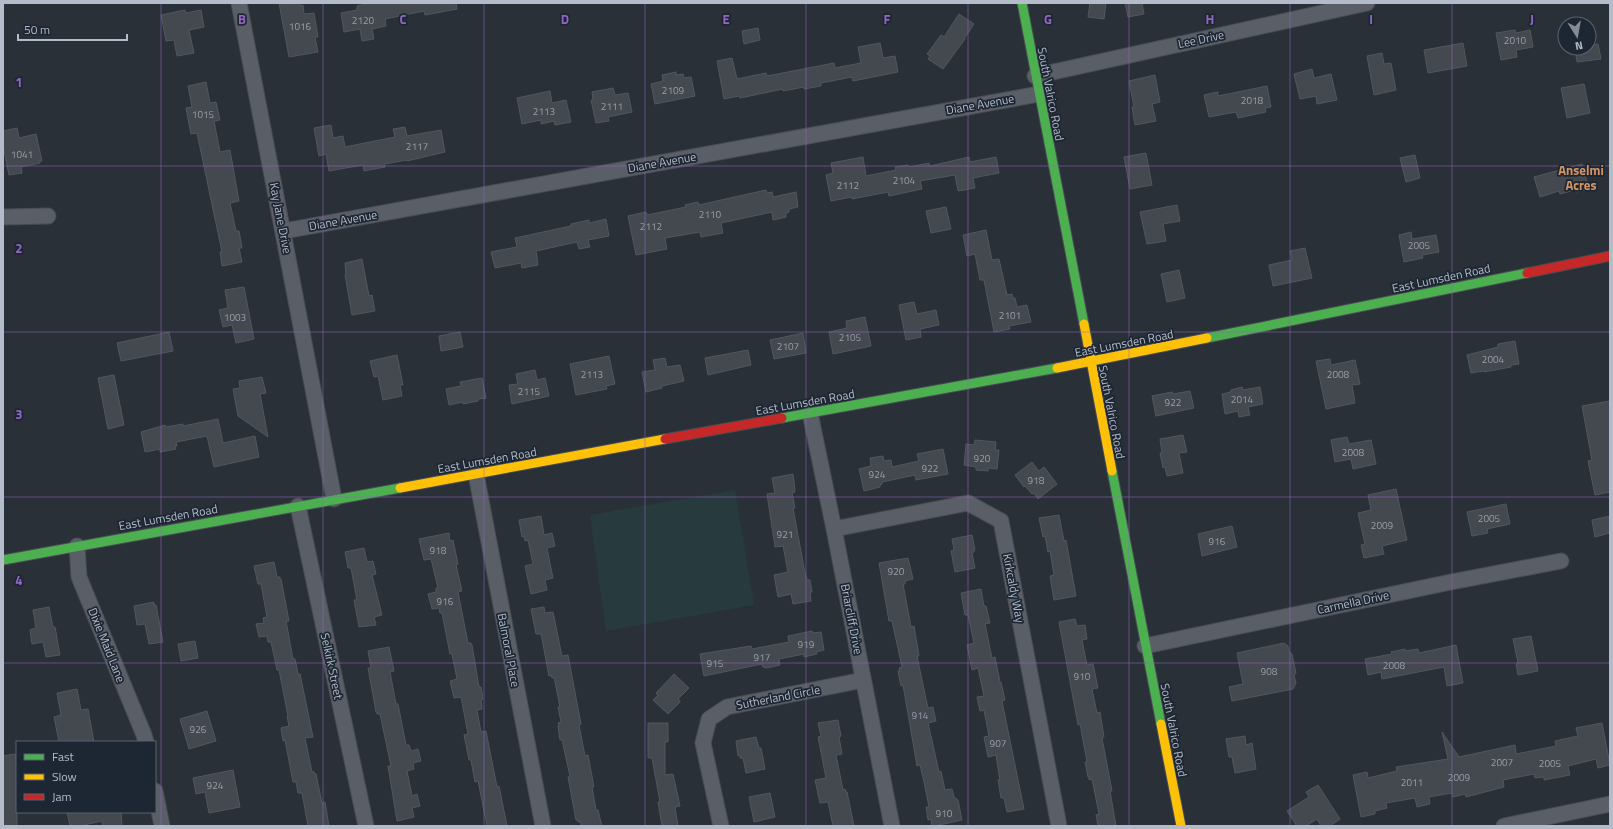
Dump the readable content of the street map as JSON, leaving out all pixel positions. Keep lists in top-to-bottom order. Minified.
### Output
{"streets":{"street":["Lee Drive","South Valrico Road","Diane Avenue","Kay Jane Drive","East Lumsden Road","Kirkcaldy Way","Carmella Drive","Briarcliff Drive","Dixie Maid Lane","Balmoral Place","Selkirk Street","Sutherland Circle"]},"crossings":[["Lee Drive","South Valrico Road"],["South Valrico Road","Diane Avenue"],["South Valrico Road","East Lumsden Road"],["South Valrico Road","Carmella Drive"],["Diane Avenue","Kay Jane Drive"],["Kay Jane Drive","East Lumsden Road"],["East Lumsden Road","Briarcliff Drive"],["East Lumsden Road","Dixie Maid Lane"],["East Lumsden Road","Balmoral Place"],["East Lumsden Road","Selkirk Street"],["Kirkcaldy Way","Briarcliff Drive"],["Briarcliff Drive","Sutherland Circle"]],"districts":["Anselmi Acres"],"house_numbers":["2120","1016","2010","2109","2018","2111","2113","1015","2117","1041","2104","2112","2110","2112","2005","2101","1003","2105","2107","2004","2113","2008","2115","2014","922","2008","920","922","924","918","2005","2009","921","916","918","920","916","919","917","915","2008","908","910","914","926","907","2007","2005","2009","2011","924","910"],"legend":["Fast","Slow","Jam"],"scale_bar":"50 m","north":"bottom","grid":{"columns":["B","C","D","E","F","G","H","I","J"],"rows":["1","2","3","4"]}}
